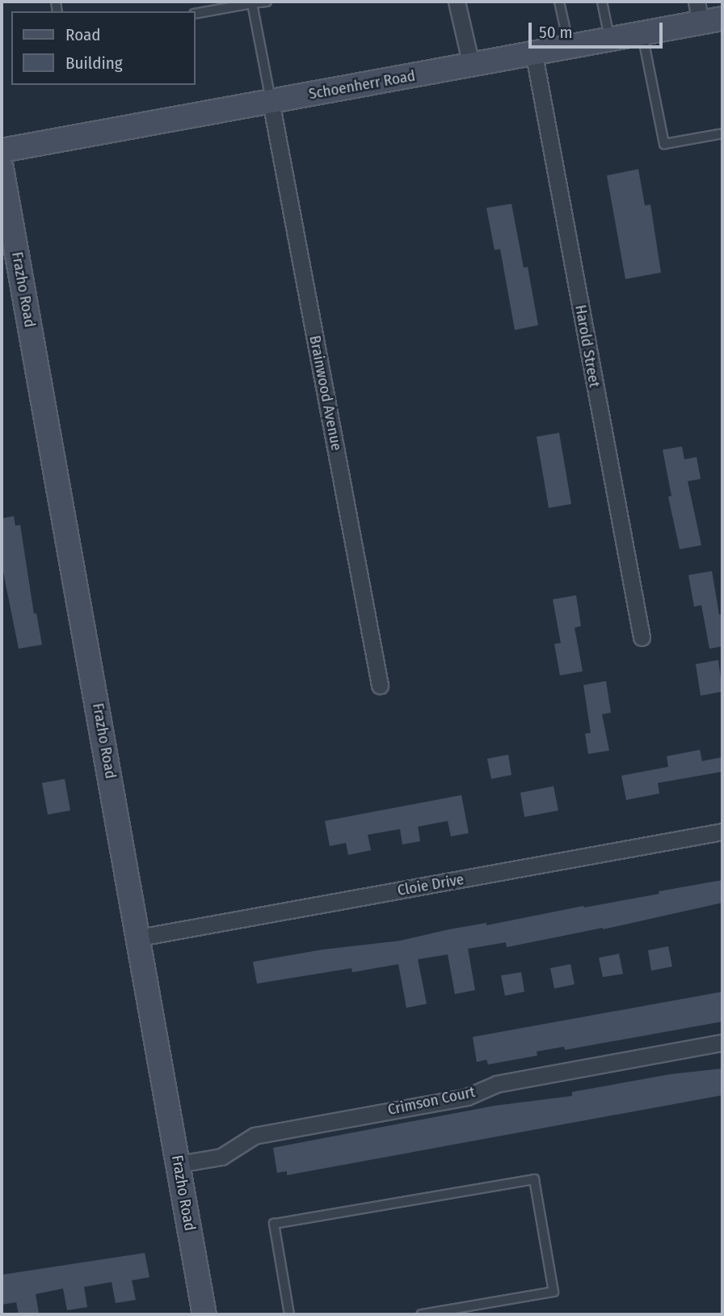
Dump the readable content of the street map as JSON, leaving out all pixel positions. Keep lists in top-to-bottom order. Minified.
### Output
{"streets":{"street":["Schoenherr Road","Frazho Road","Harold Street","Brainwood Avenue","Cloie Drive","Crimson Court"]},"crossings":[["Schoenherr Road","Harold Street"],["Schoenherr Road","Brainwood Avenue"],["Frazho Road","Cloie Drive"],["Frazho Road","Crimson Court"]],"legend":["Road","Building"],"scale_bar":"50 m"}
